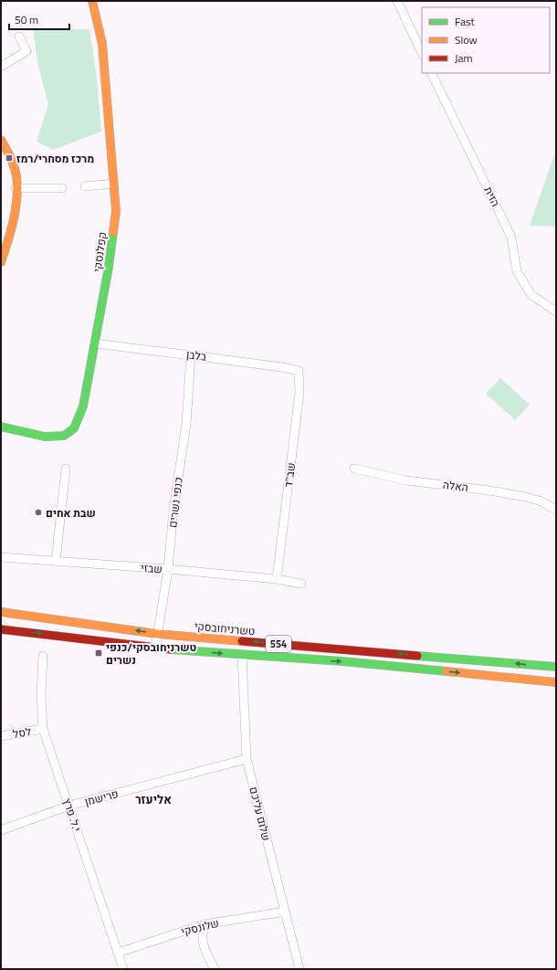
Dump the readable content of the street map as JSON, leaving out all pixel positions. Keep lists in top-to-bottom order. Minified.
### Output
{"streets":{"main road":["קפלנסקי","טשרניחובסקי","554"],"street":["הזית","בלבן","שב''ד","האלה","כנפי נשרים","שבזי","לסל","פרישמן","שלום עליכם","י.ל. פרץ","שלונסקי"]},"crossings":[["קפלנסקי","בלבן"],["בלבן","שב''ד"],["בלבן","כנפי נשרים"],["שב''ד","שבזי"],["כנפי נשרים","שבזי"],["כנפי נשרים","טשרניחובסקי"],["כנפי נשרים","554"],["554","שלום עליכם"],["לסל","י.ל. פרץ"],["פרישמן","שלום עליכם"],["פרישמן","י.ל. פרץ"],["שלום עליכם","שלונסקי"],["י.ל. פרץ","שלונסקי"]],"districts":["אליעזר"],"places":{"transit":["מרכז מסחרי/רמז","טשרניחובסקי/כנפי נשרים"],"other":["שבת אחים"]},"legend":["Fast","Slow","Jam"],"scale_bar":"50 m"}
